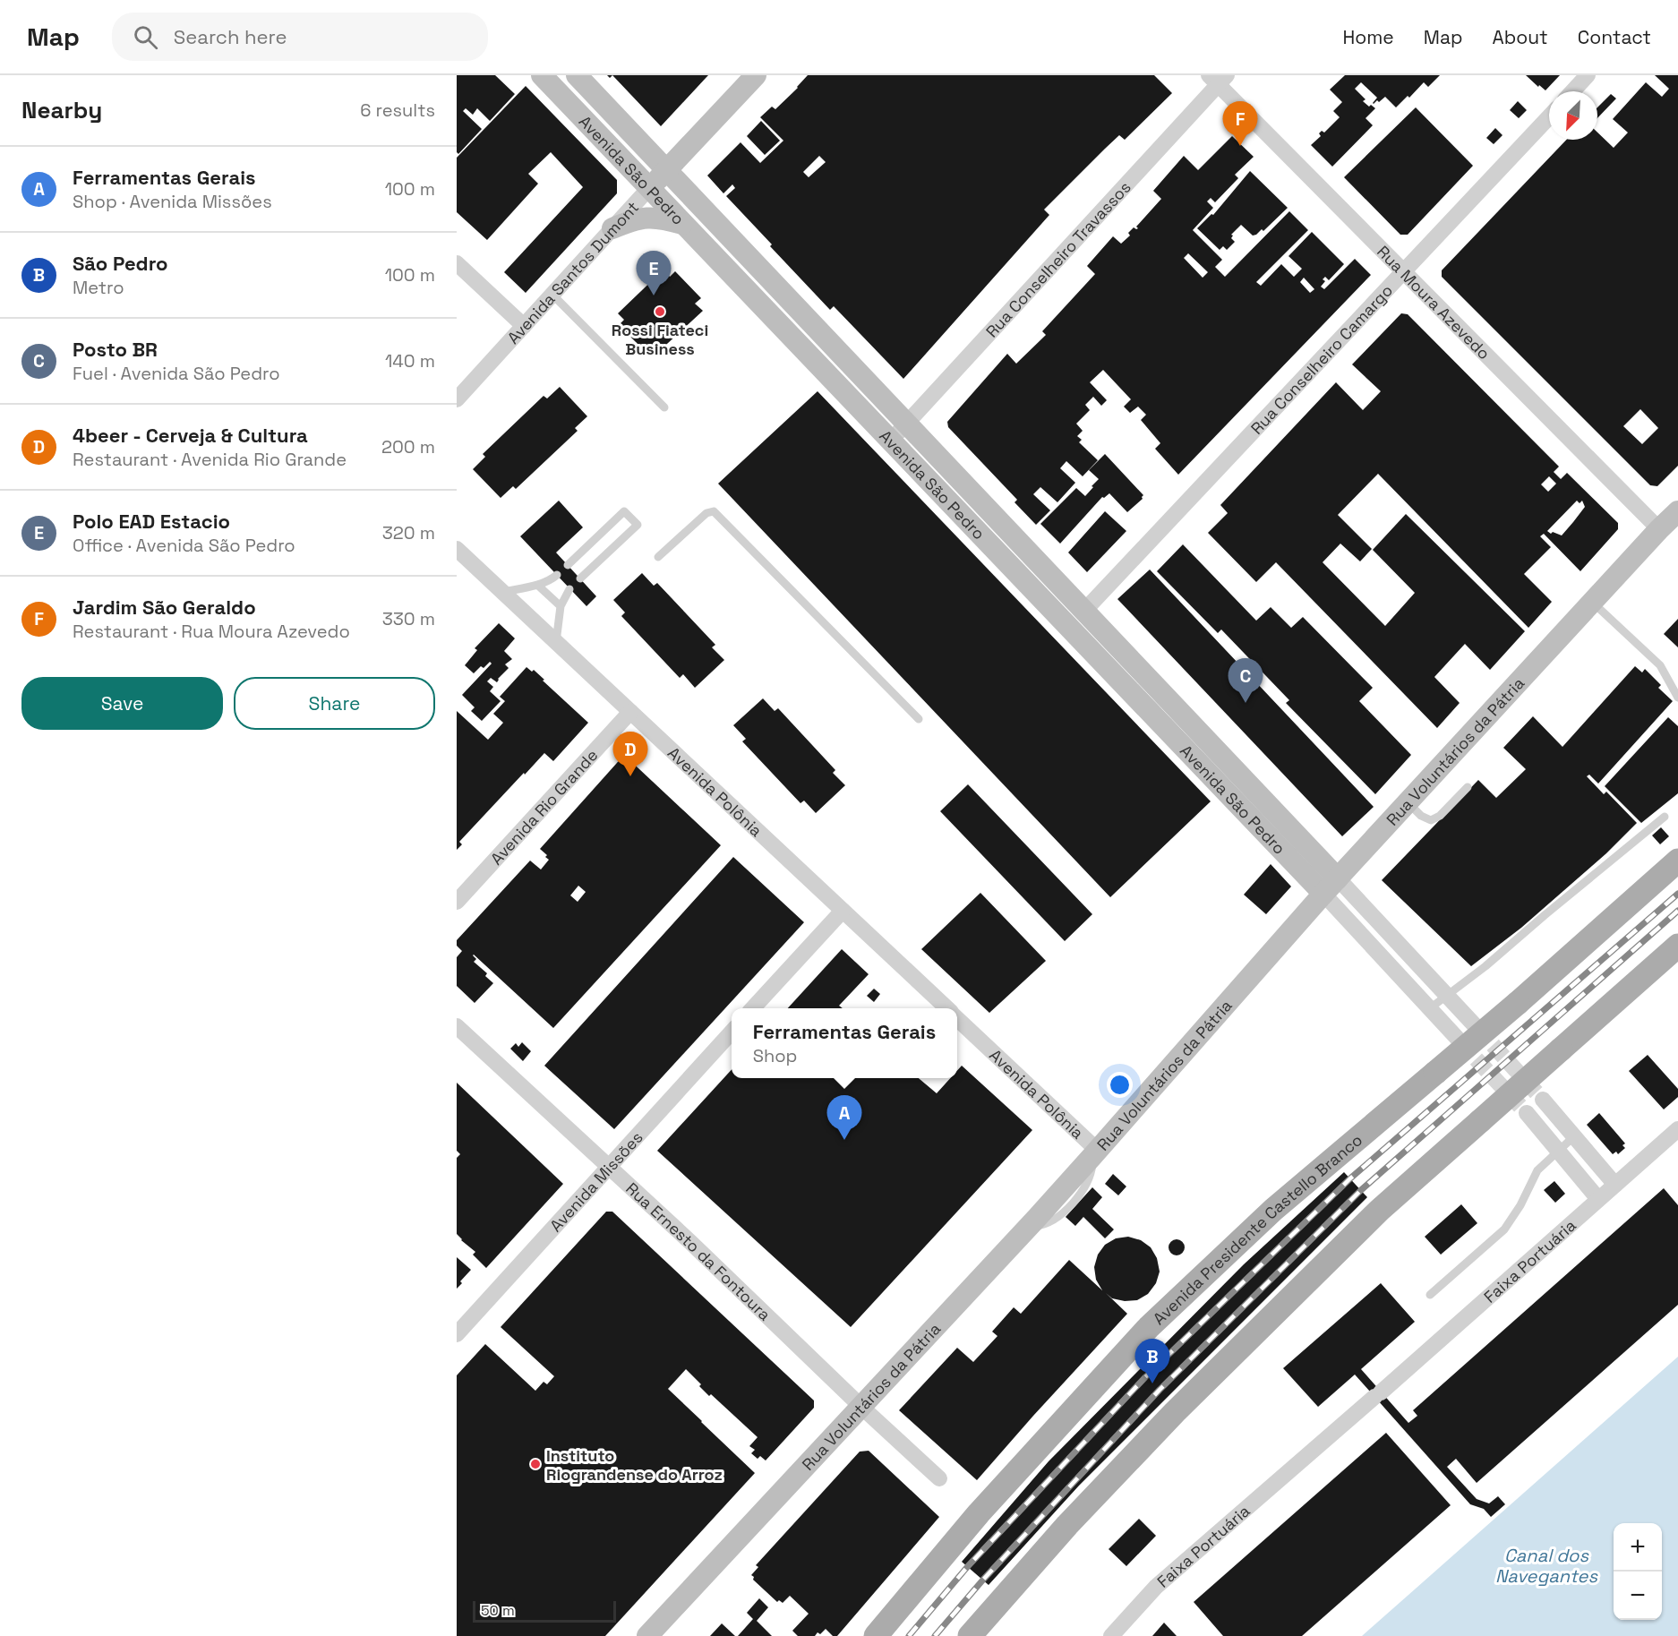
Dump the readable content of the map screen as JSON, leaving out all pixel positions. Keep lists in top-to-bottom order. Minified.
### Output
{"streets":{"main road":["Avenida Presidente Castello Branco"],"street":["Avenida São Pedro","Rua Conselheiro Travassos","Avenida Santos Dumont","Rua Moura Azevedo","Rua Conselheiro Camargo","Rua Voluntários da Pátria","Avenida Polônia","Avenida Rio Grande","Avenida Missões","Rua Ernesto da Fontoura","Faixa Portuária"]},"crossings":[["Avenida São Pedro","Rua Conselheiro Travassos"],["Avenida São Pedro","Avenida Santos Dumont"],["Avenida São Pedro","Rua Conselheiro Camargo"],["Avenida São Pedro","Rua Voluntários da Pátria"],["Rua Conselheiro Travassos","Rua Moura Azevedo"],["Rua Moura Azevedo","Rua Conselheiro Camargo"],["Rua Moura Azevedo","Rua Voluntários da Pátria"],["Rua Voluntários da Pátria","Avenida Polônia"],["Rua Voluntários da Pátria","Rua Ernesto da Fontoura"],["Avenida Polônia","Avenida Rio Grande"],["Avenida Missões","Rua Ernesto da Fontoura"]],"water":["Canal dos Navegantes"],"places":["Rossi Fiateci Business","Instituto Riograndense do Arroz"],"scale_bar":"50 m","north":"bottom left","page":{"header":"Map","search":"Search here","nav":["Home","Map","About","Contact"],"heading":["Nearby","6 results"],"pins":["F","E","C","D","A","B"],"list":[{"mark":"A","name":"Ferramentas Gerais","note":"Shop · Avenida Missões","value":"100 m"},{"mark":"B","name":"São Pedro","note":"Metro","value":"100 m"},{"mark":"C","name":"Posto BR","note":"Fuel · Avenida São Pedro","value":"140 m"},{"mark":"D","name":"4beer - Cerveja & Cultura","note":"Restaurant · Avenida Rio Grande","value":"200 m"},{"mark":"E","name":"Polo EAD Estacio","note":"Office · Avenida São Pedro","value":"320 m"},{"mark":"F","name":"Jardim São Geraldo","note":"Restaurant · Rua Moura Azevedo","value":"330 m"}],"buttons":["Save","Share"],"popup":["Ferramentas Gerais","Shop"],"map_buttons":["+","−"],"scale":"50 m"}}
